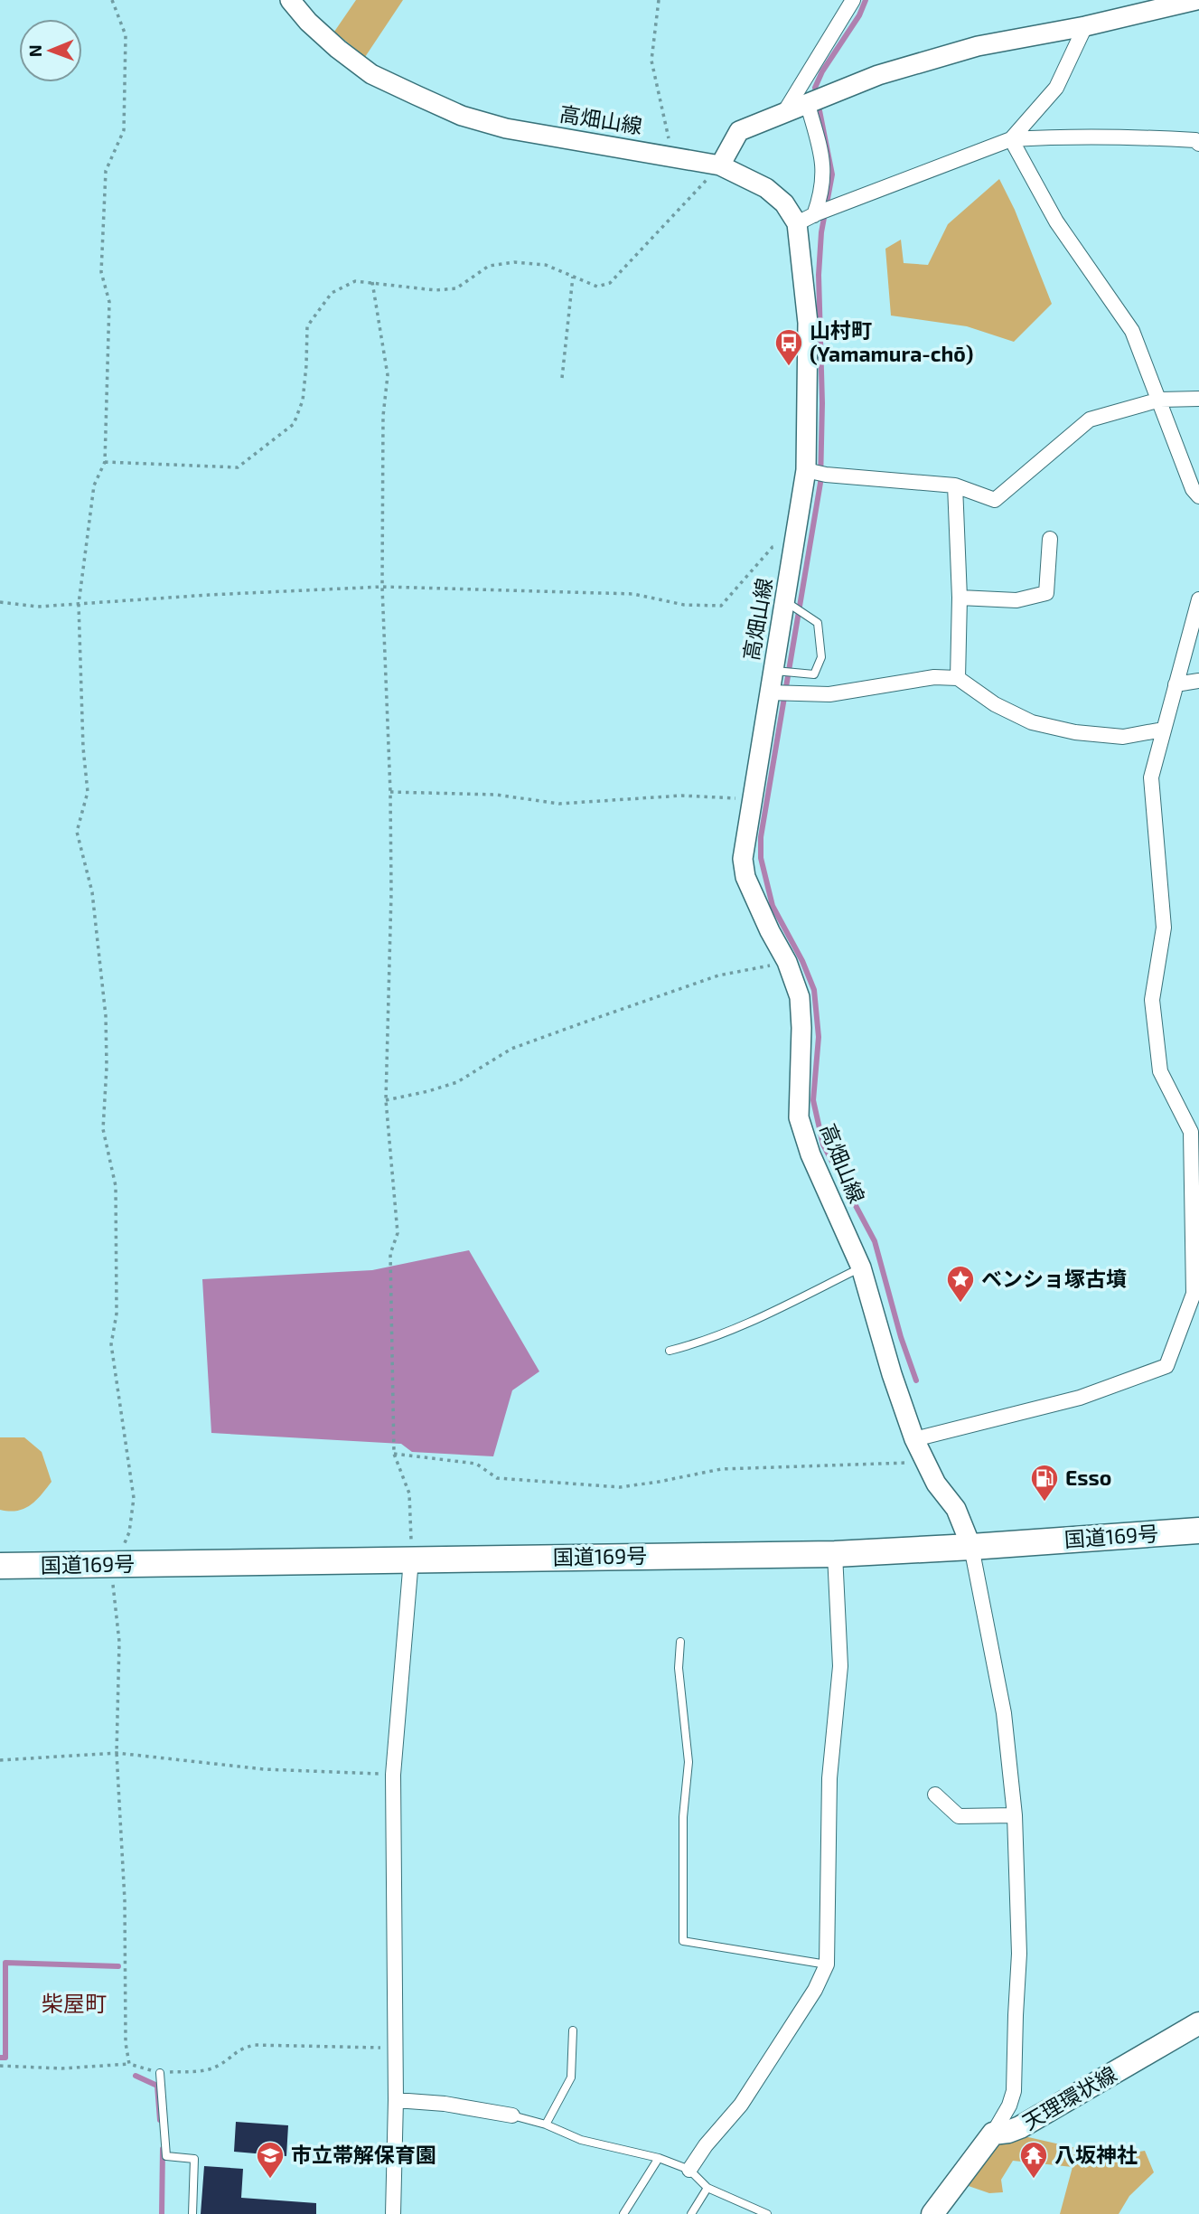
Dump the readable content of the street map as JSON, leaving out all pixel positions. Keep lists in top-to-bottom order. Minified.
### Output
{"streets":{"highway":["国道169号"],"main road":["高畑山線","天理環状線"]},"crossings":[["高畑山線","国道169号"]],"districts":["柴屋町"],"places":{"bus stop":["山村町 (Yamamura-chō)"],"place":["ベンショ塚古墳"],"fuel station":["Esso"],"school or university":["市立帯解保育園"],"temple":["八坂神社"]},"north":"left"}
